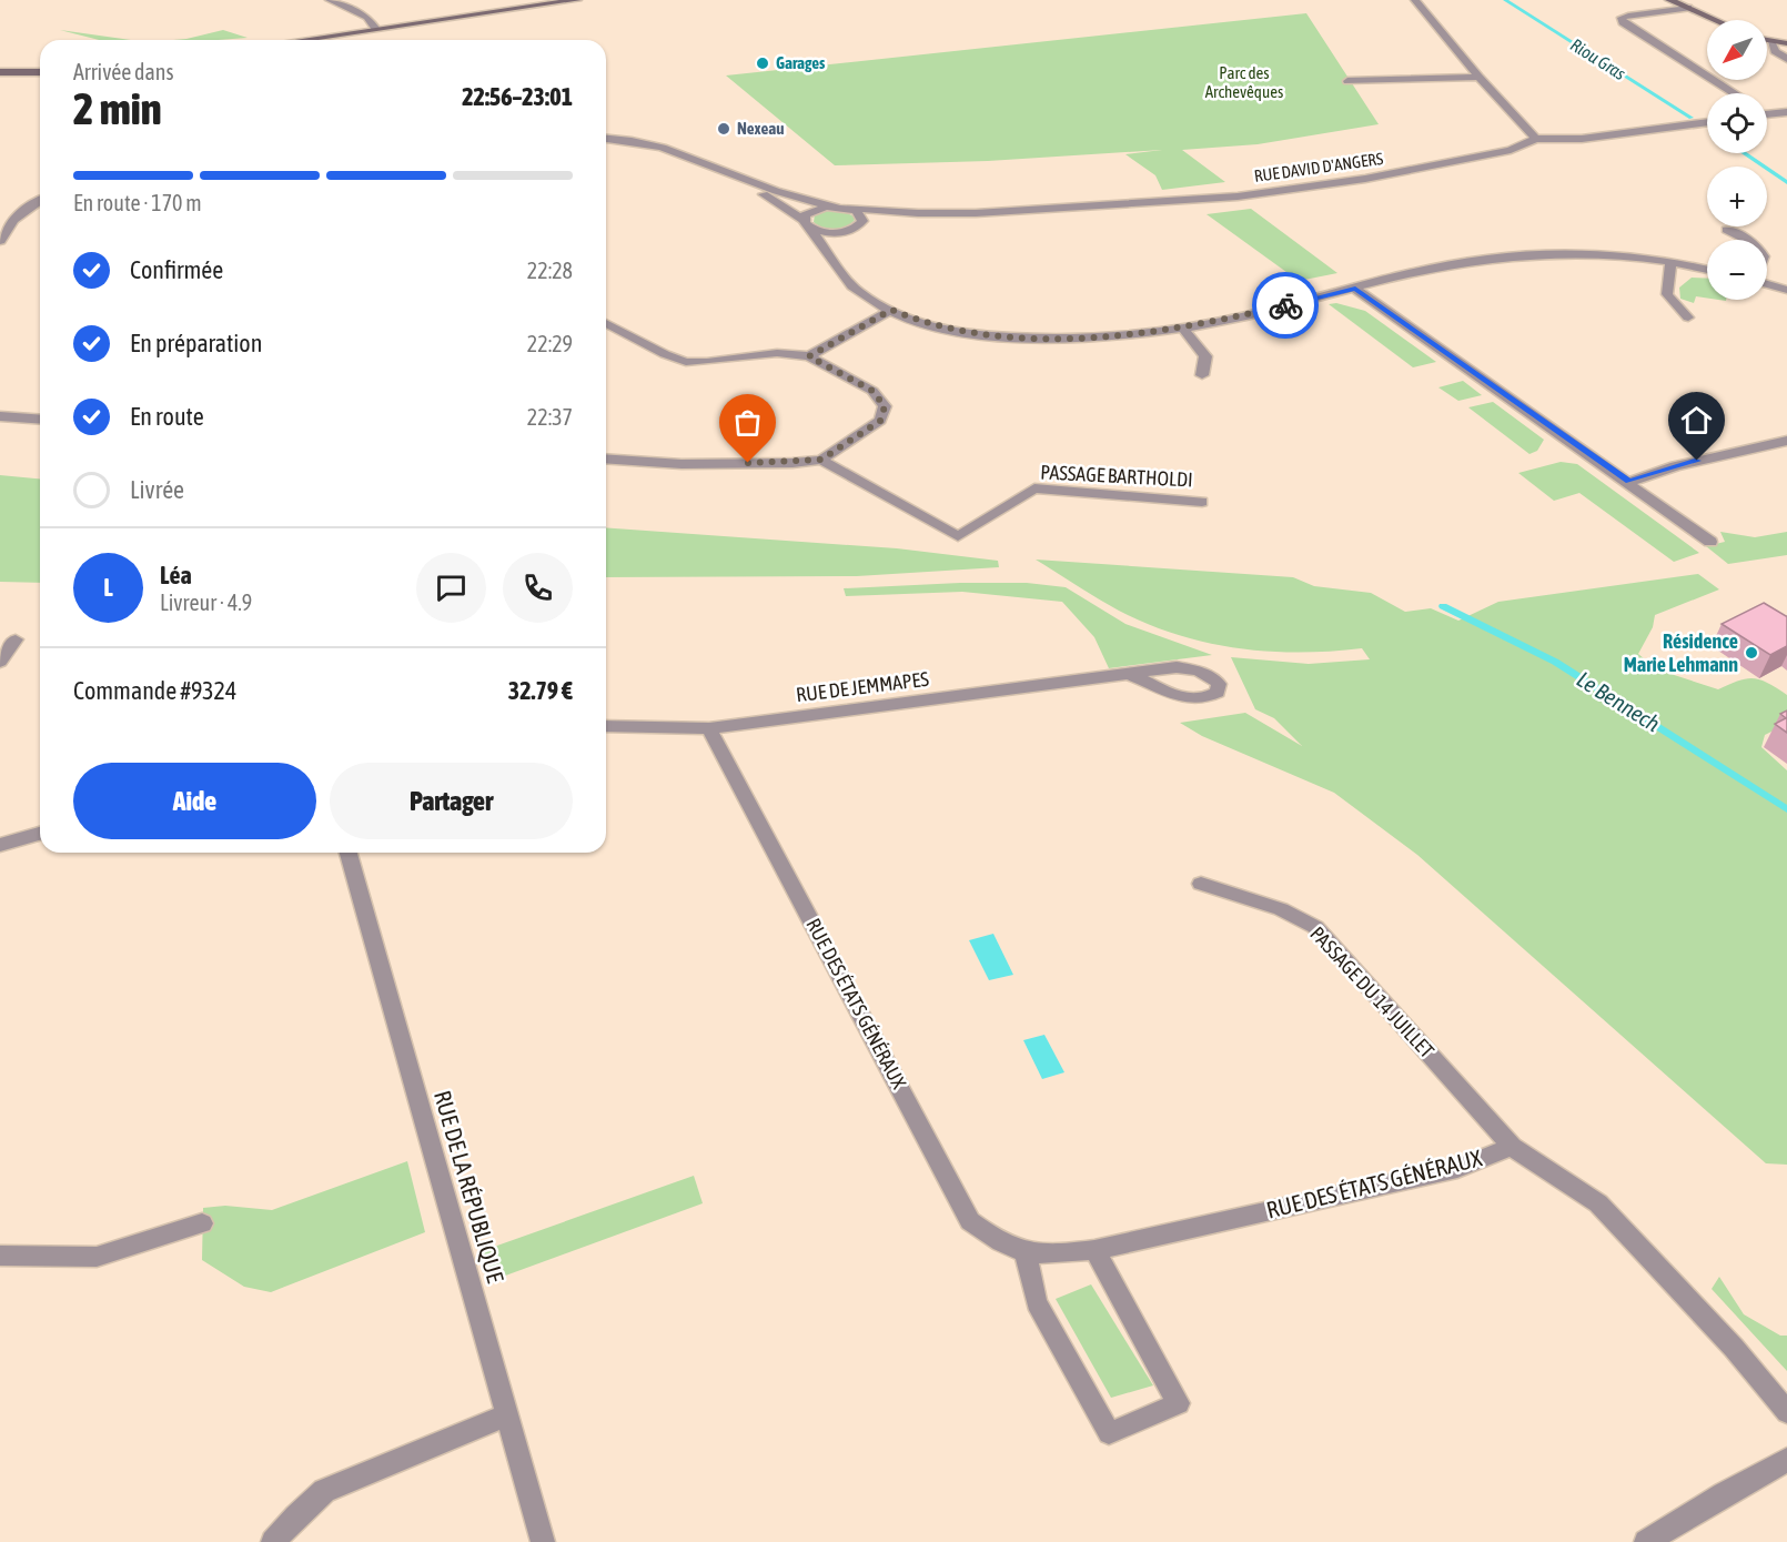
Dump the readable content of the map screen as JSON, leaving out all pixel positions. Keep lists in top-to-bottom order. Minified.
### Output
{"streets":{"street":["RUE DAVID D'ANGERS","PASSAGE BARTHOLDI","RUE DE JEMMAPES","PASSAGE DU 14 JUILLET","RUE DES ÉTATS GÉNÉRAUX","RUE DE LA RÉPUBLIQUE"]},"crossings":[["RUE DE JEMMAPES","RUE DES ÉTATS GÉNÉRAUX"],["PASSAGE DU 14 JUILLET","RUE DES ÉTATS GÉNÉRAUX"]],"water":["Riou Gras","Le Bennech"],"parks":["Parc des Archevêques"],"places":["Garages","Nexeau","Résidence Marie Lehmann"],"north":"bottom left","page":{"map_buttons":["+","−"],"heading":["2 min","Arrivée dans","22:56–23:01"],"panel":["Léa","Livreur · 4.9","Commande #9324","32.79 €"],"bar":"En route · 170 m","list":[["Confirmée","22:28"],["En préparation","22:29"],["En route","22:37"],"Livrée"],"round":"L","buttons":["Aide","Partager"]}}
